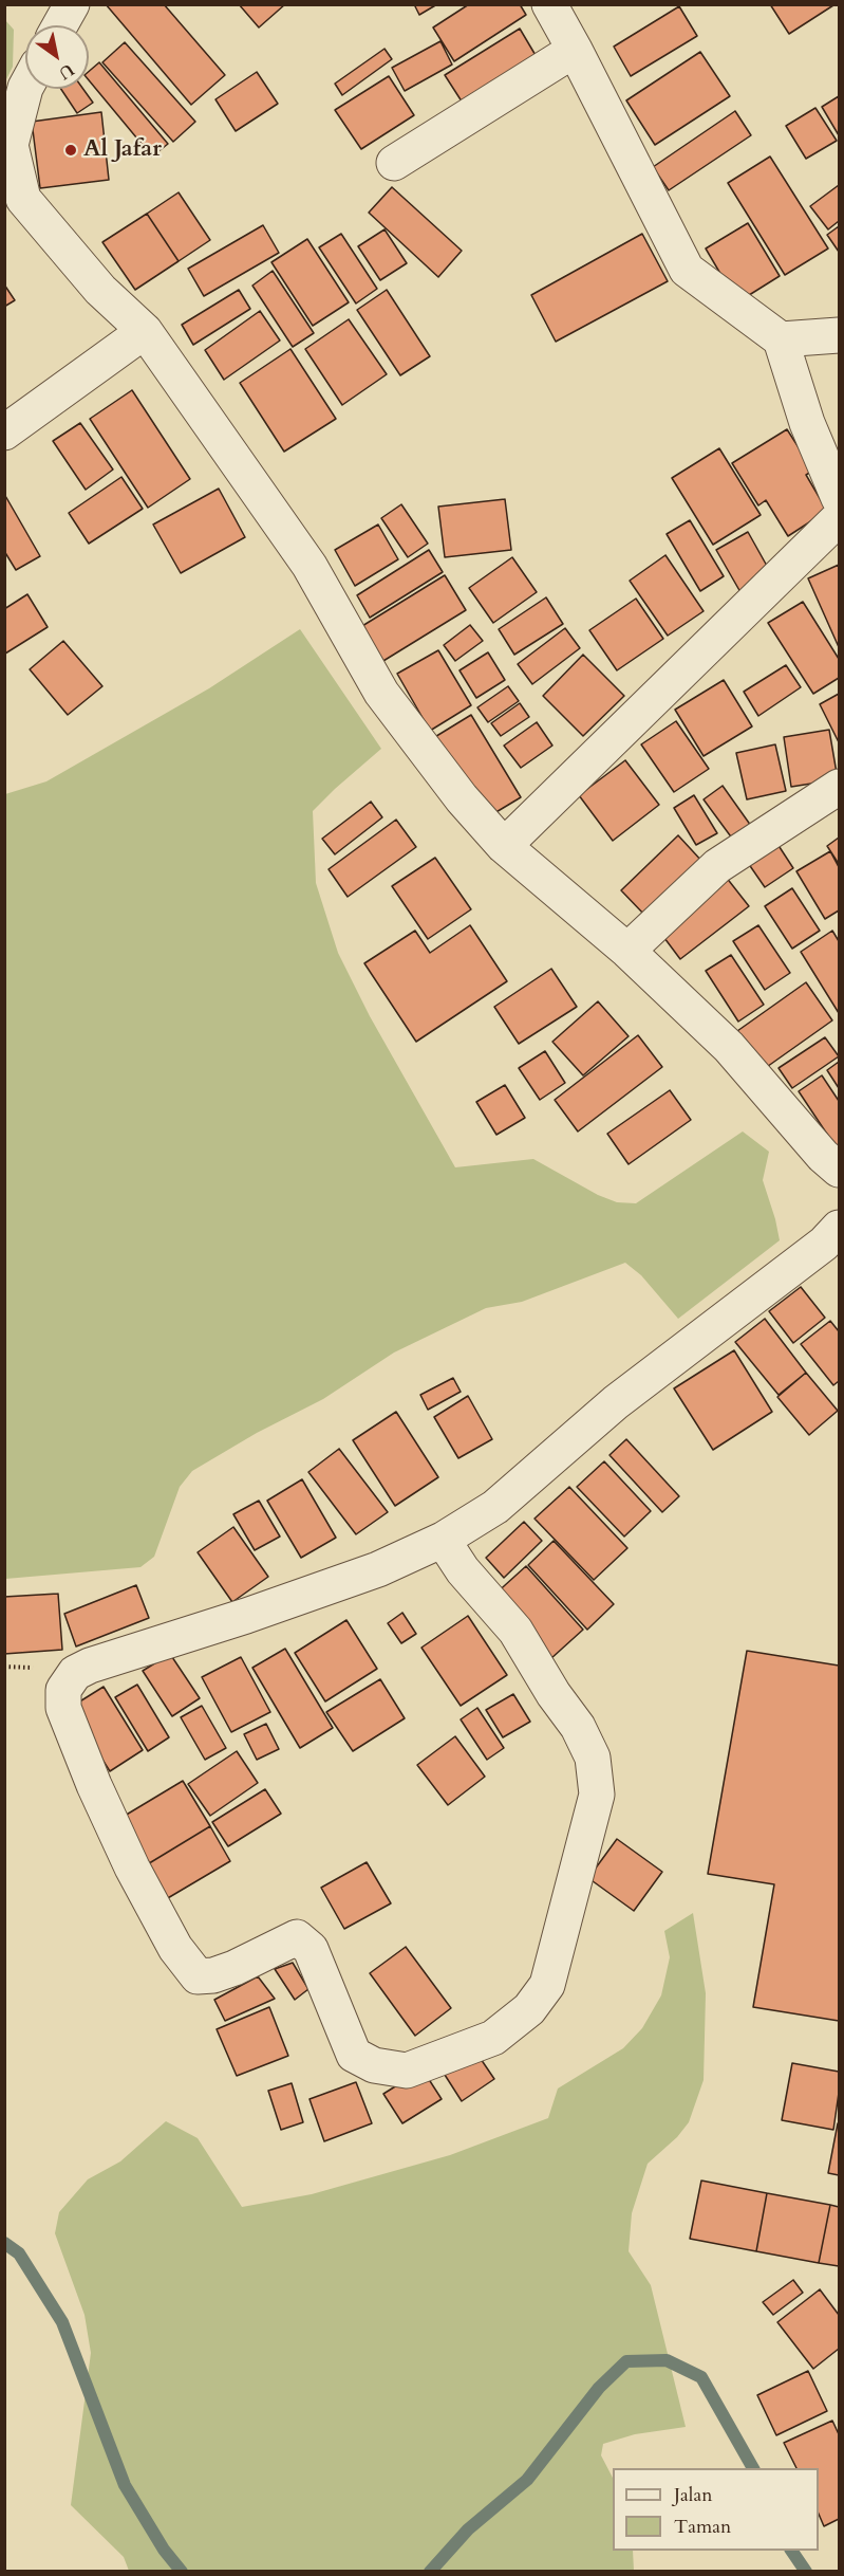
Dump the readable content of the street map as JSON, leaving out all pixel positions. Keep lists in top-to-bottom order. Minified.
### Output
{"places":["Al Jafar"],"legend":["Jalan","Taman"],"north":"bottom right"}
